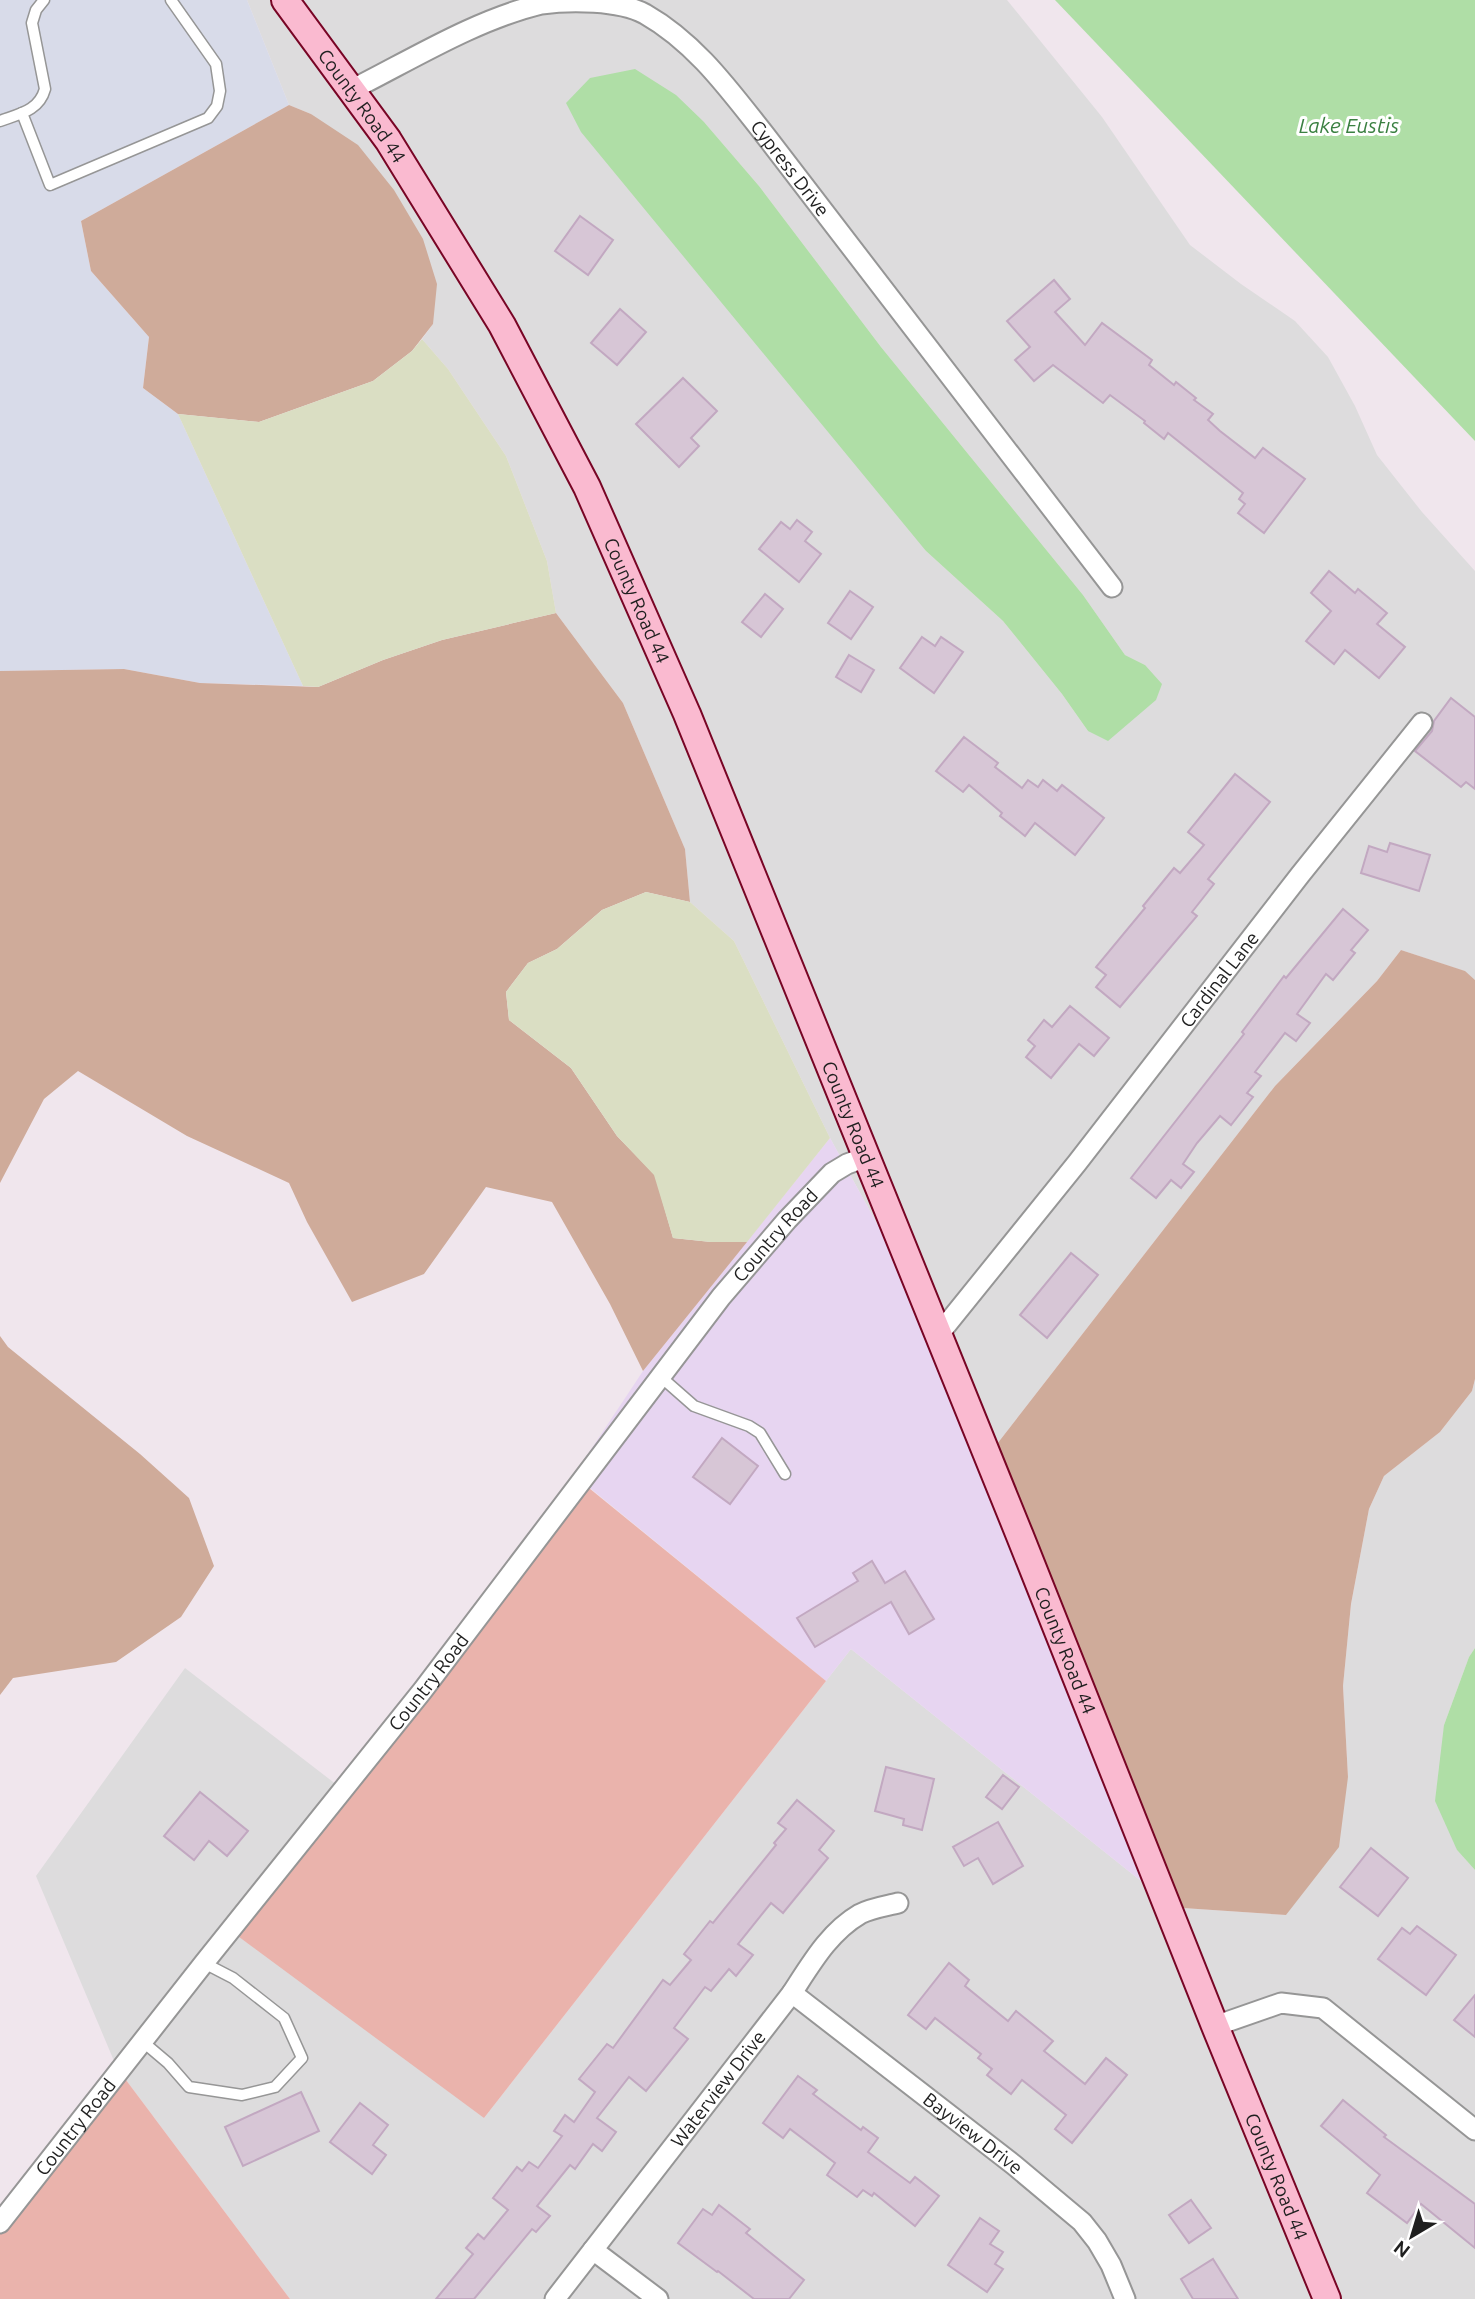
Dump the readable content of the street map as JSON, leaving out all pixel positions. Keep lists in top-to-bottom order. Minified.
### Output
{"streets":{"main road":["County Road 44"],"street":["Cypress Drive","Cardinal Lane","Country Road","Waterview Drive","Bayview Drive"]},"crossings":[["County Road 44","Cypress Drive"],["County Road 44","Cardinal Lane"],["County Road 44","Country Road"],["Waterview Drive","Bayview Drive"]],"water":["Lake Eustis"],"north":"bottom left"}
